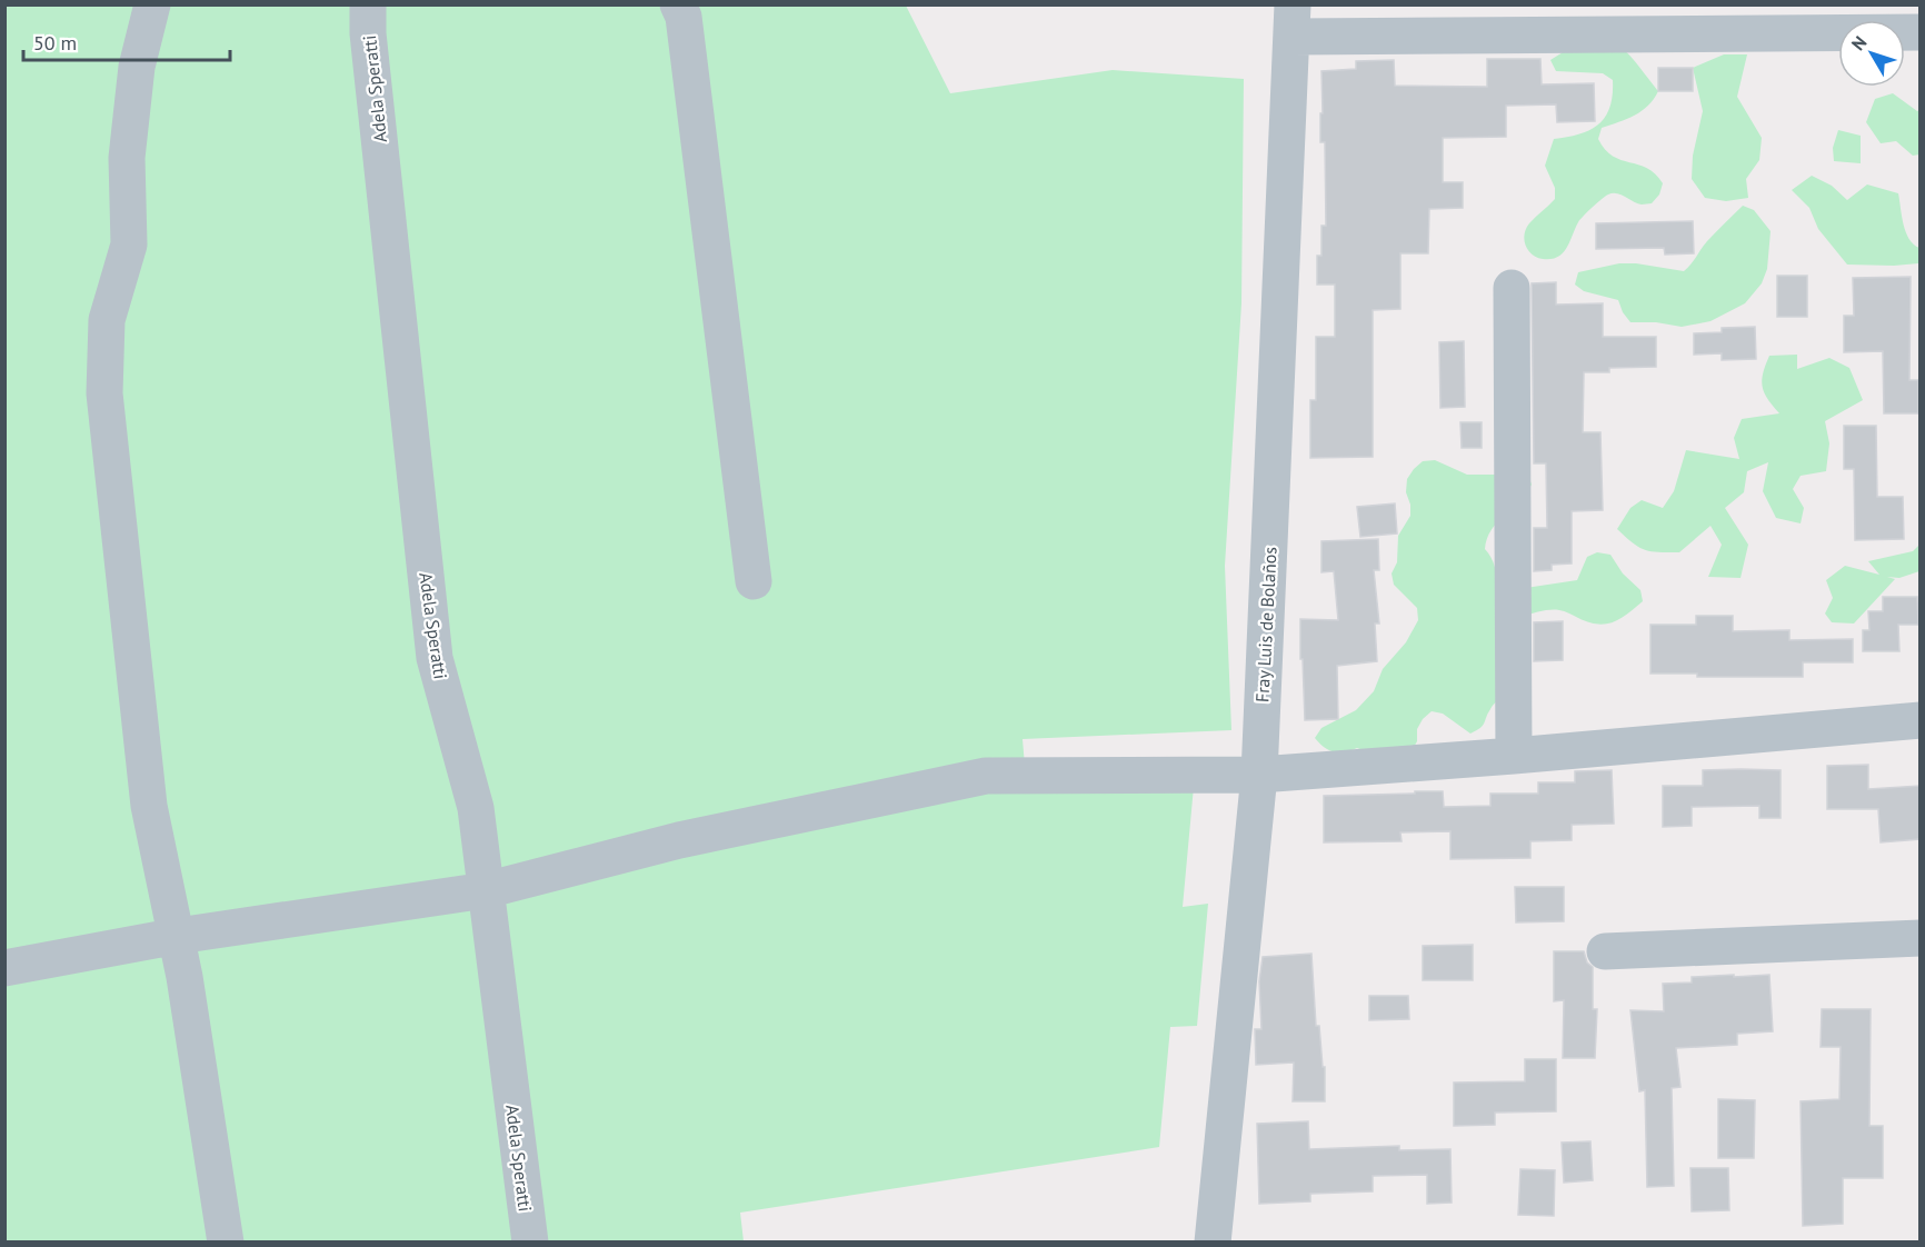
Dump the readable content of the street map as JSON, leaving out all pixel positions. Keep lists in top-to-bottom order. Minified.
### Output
{"streets":{"street":["Adela Speratti","Fray Luis de Bolaños"]},"scale_bar":"50 m","north":"top left"}
